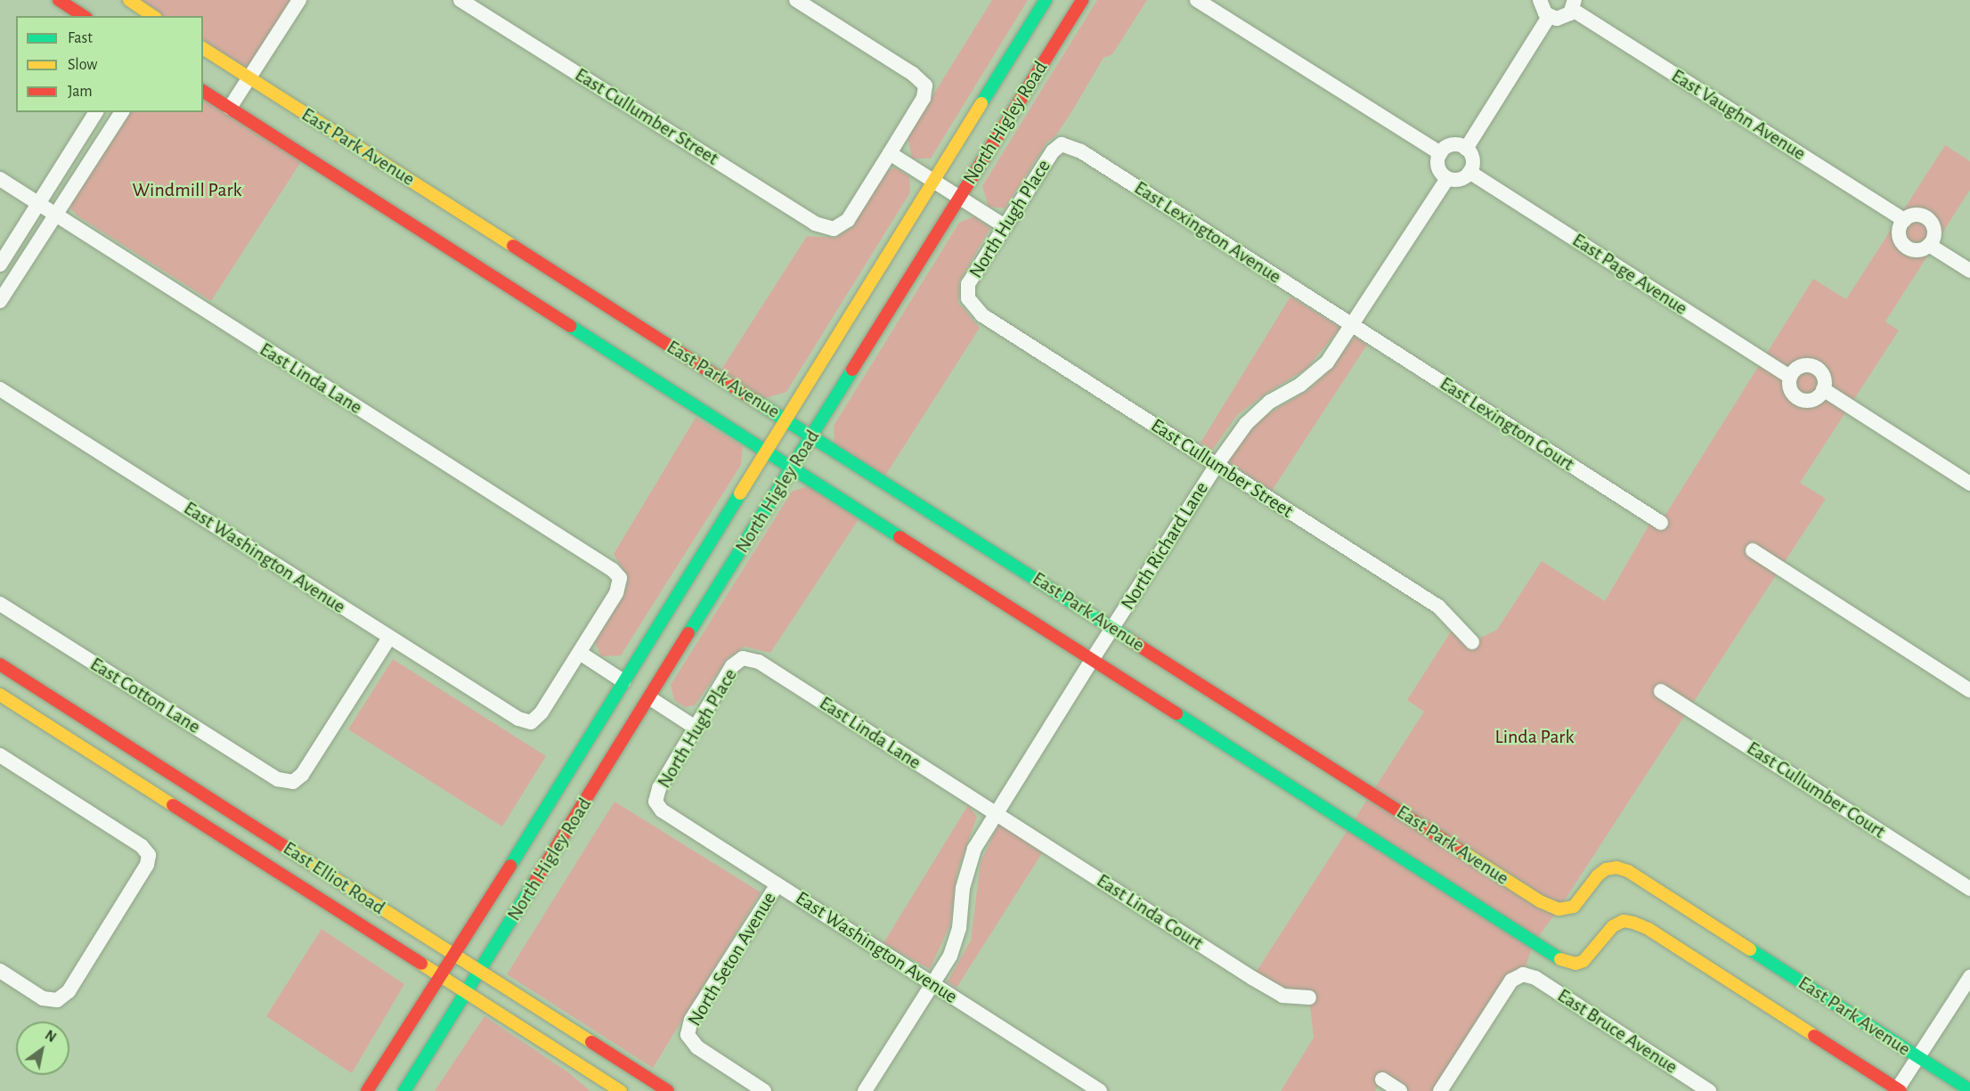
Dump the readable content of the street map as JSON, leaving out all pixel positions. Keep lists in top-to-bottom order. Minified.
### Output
{"streets":{"street":["East Vaughn Avenue","East Cullumber Street","North Higley Road","East Park Avenue","North Hugh Place","East Lexington Avenue","East Page Avenue","East Linda Lane","East Lexington Court","North Richard Lane","East Washington Avenue","East Cotton Lane","East Cullumber Court","East Elliot Road","East Linda Court","North Seton Avenue","East Bruce Avenue"]},"crossings":[["East Cullumber Street","North Hugh Place"],["East Cullumber Street","North Richard Lane"],["North Higley Road","East Park Avenue"],["North Higley Road","East Elliot Road"],["East Park Avenue","North Richard Lane"],["North Hugh Place","East Lexington Avenue"],["North Hugh Place","East Linda Lane"],["North Hugh Place","East Washington Avenue"],["East Lexington Avenue","East Lexington Court"],["East Lexington Avenue","North Richard Lane"],["East Page Avenue","North Richard Lane"],["East Linda Lane","North Richard Lane"],["East Linda Lane","East Washington Avenue"],["East Linda Lane","East Linda Court"],["East Lexington Court","North Richard Lane"],["North Richard Lane","East Washington Avenue"],["North Richard Lane","East Linda Court"],["East Washington Avenue","East Cotton Lane"],["East Washington Avenue","North Seton Avenue"]],"parks":["Windmill Park","Linda Park"],"legend":["Fast","Slow","Jam"],"north":"top right"}
